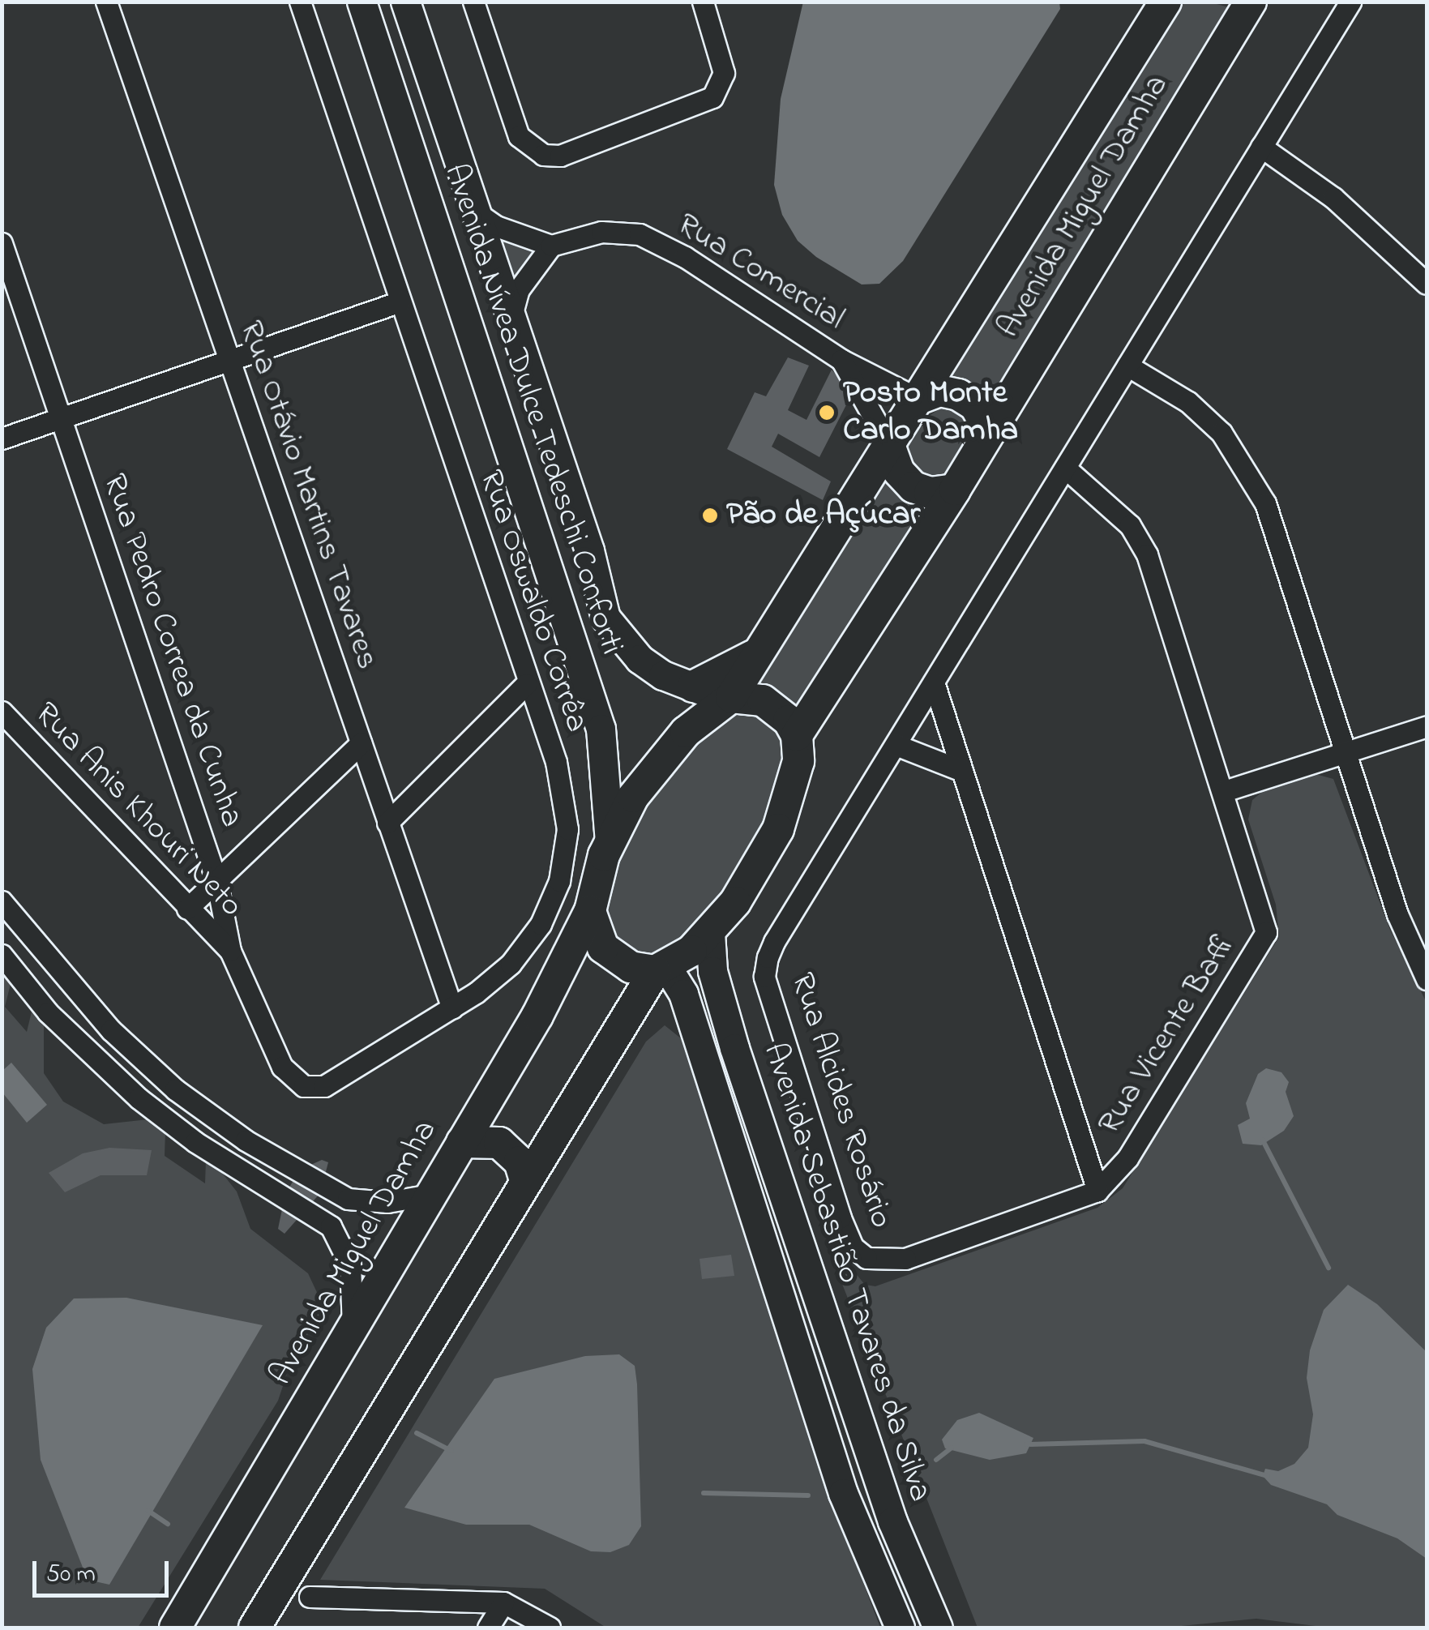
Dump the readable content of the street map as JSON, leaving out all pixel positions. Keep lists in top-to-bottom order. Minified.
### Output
{"streets":{"main road":["Avenida Miguel Damha","Avenida Nívea Dulce Tedeschi Conforti","Avenida Sebastião Tavares da Silva"],"street":["Rua Comercial","Rua Otávio Martins Tavares","Rua Oswaldo Corrêa","Rua Pedro Correa da Cunha","Rua Anis Khouri Neto","Rua Vicente Baffi","Rua Alcides Rosário"]},"crossings":[["Avenida Miguel Damha","Rua Comercial"],["Avenida Miguel Damha","Avenida Nívea Dulce Tedeschi Conforti"],["Rua Otávio Martins Tavares","Rua Oswaldo Corrêa"],["Rua Oswaldo Corrêa","Rua Pedro Correa da Cunha"],["Rua Pedro Correa da Cunha","Rua Anis Khouri Neto"],["Rua Vicente Baffi","Rua Alcides Rosário"]],"places":["Posto Monte Carlo Damha","Pão de Açúcar"],"scale_bar":"50 m"}
